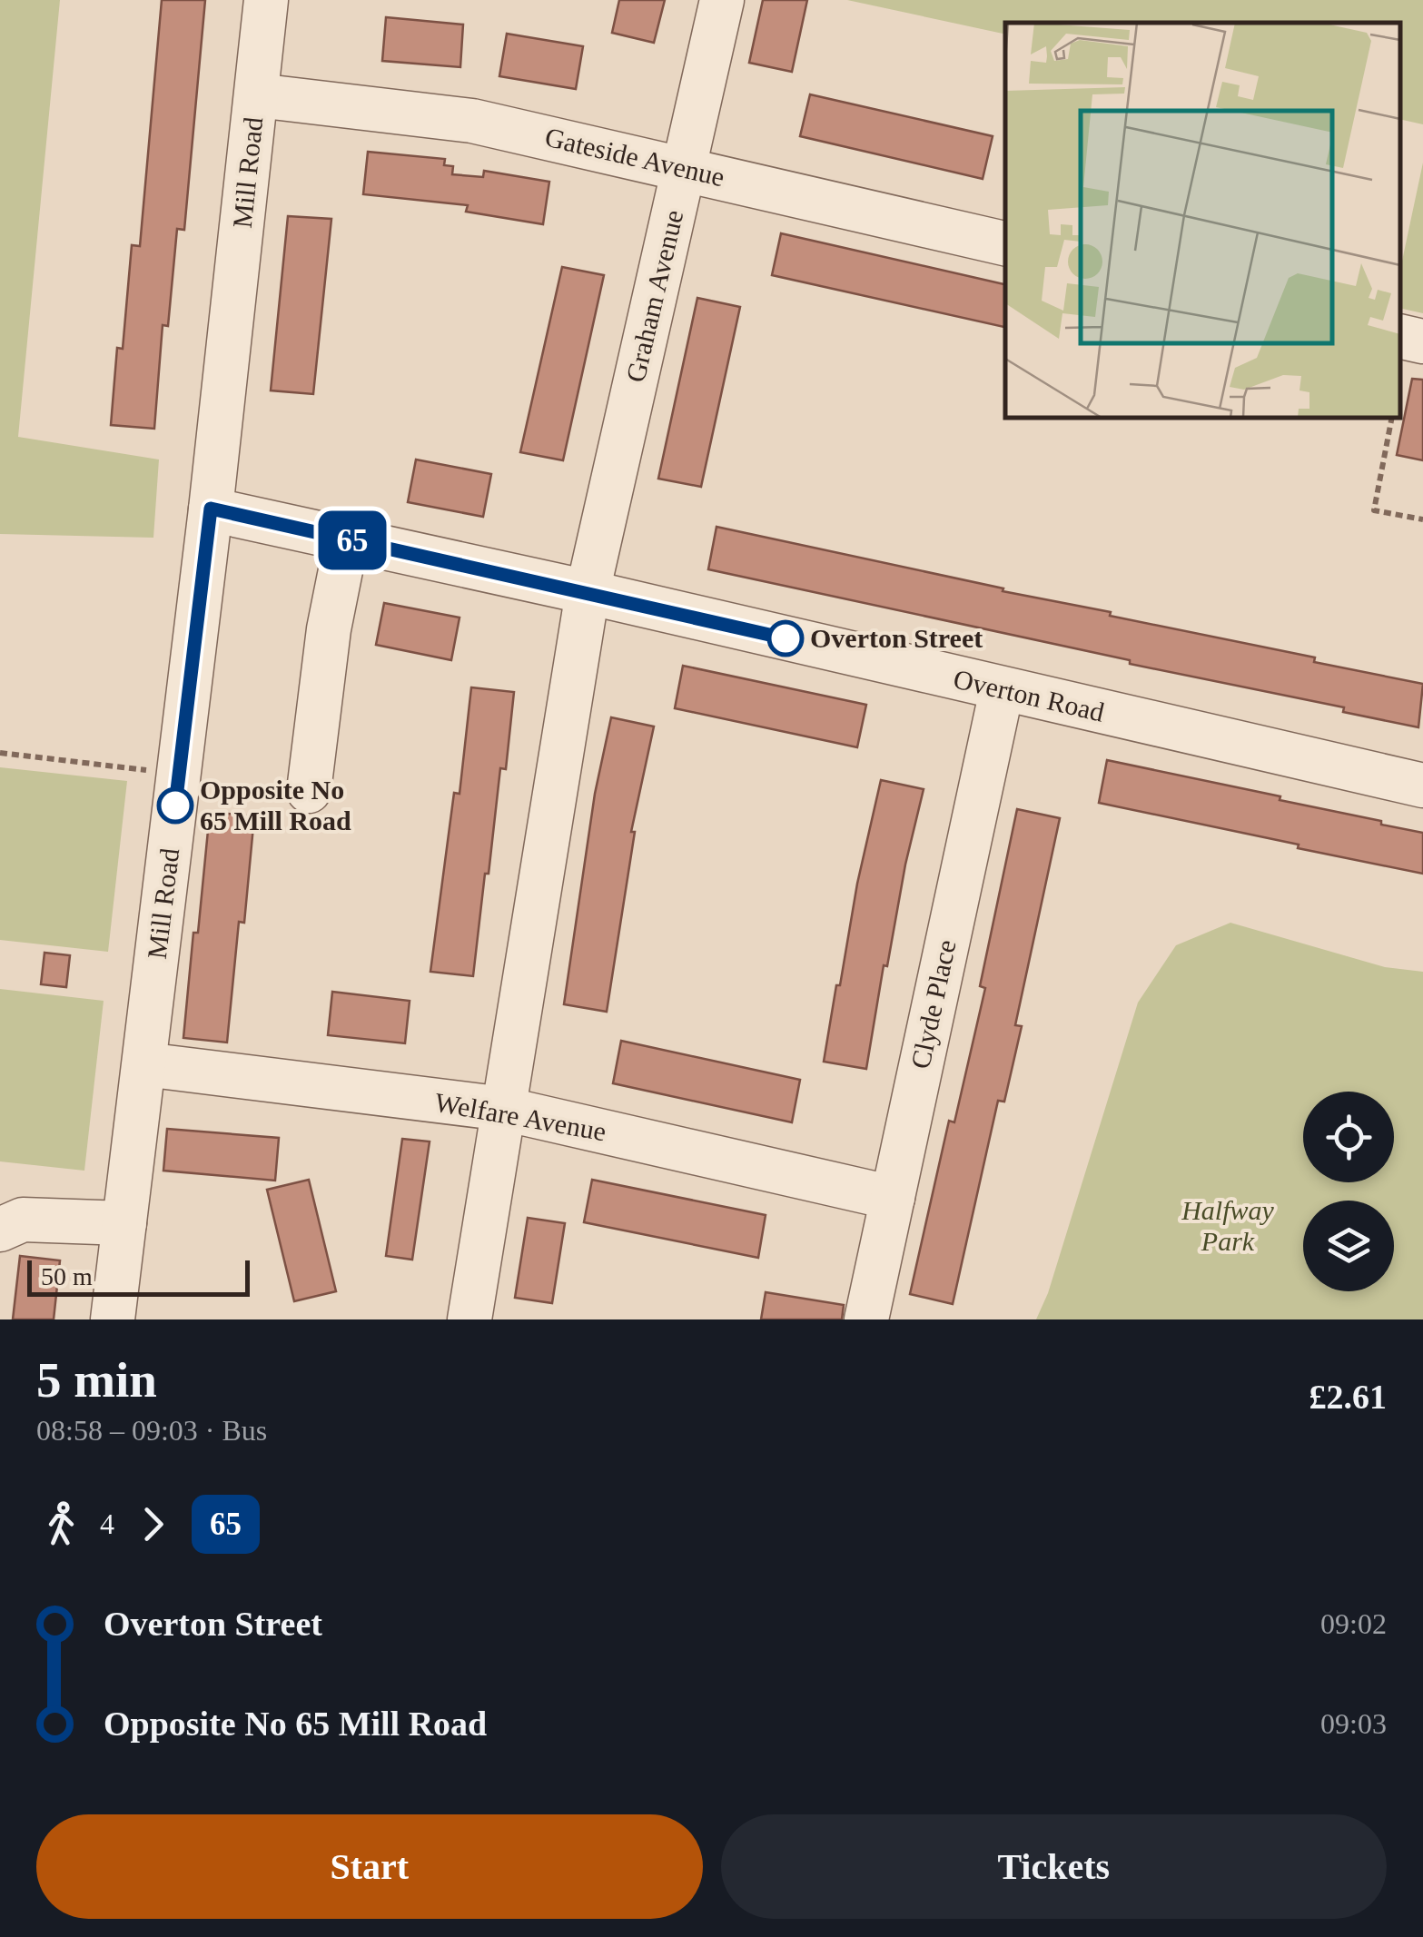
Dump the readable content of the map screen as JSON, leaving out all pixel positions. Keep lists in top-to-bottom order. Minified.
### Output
{"streets":{"street":["Gateside Avenue","Mill Road","Graham Avenue","Overton Road","Clyde Place","Welfare Avenue"]},"crossings":[["Gateside Avenue","Mill Road"],["Gateside Avenue","Graham Avenue"],["Mill Road","Overton Road"],["Mill Road","Welfare Avenue"],["Graham Avenue","Overton Road"],["Overton Road","Clyde Place"],["Clyde Place","Welfare Avenue"]],"parks":["Halfway Park"],"places":["Overton Street","Opposite No 65 Mill Road"],"lines":["bus line 65"],"scale_bar":"50 m","page":{"on_map":"65","scale":"50 m","heading":["5 min","08:58 – 09:03 · Bus","£2.61"],"legs":["4","65"],"list":[{"name":"Overton Street","value":"09:02"},{"name":"Opposite No 65 Mill Road","value":"09:03"}],"buttons":["Start","Tickets"]}}
